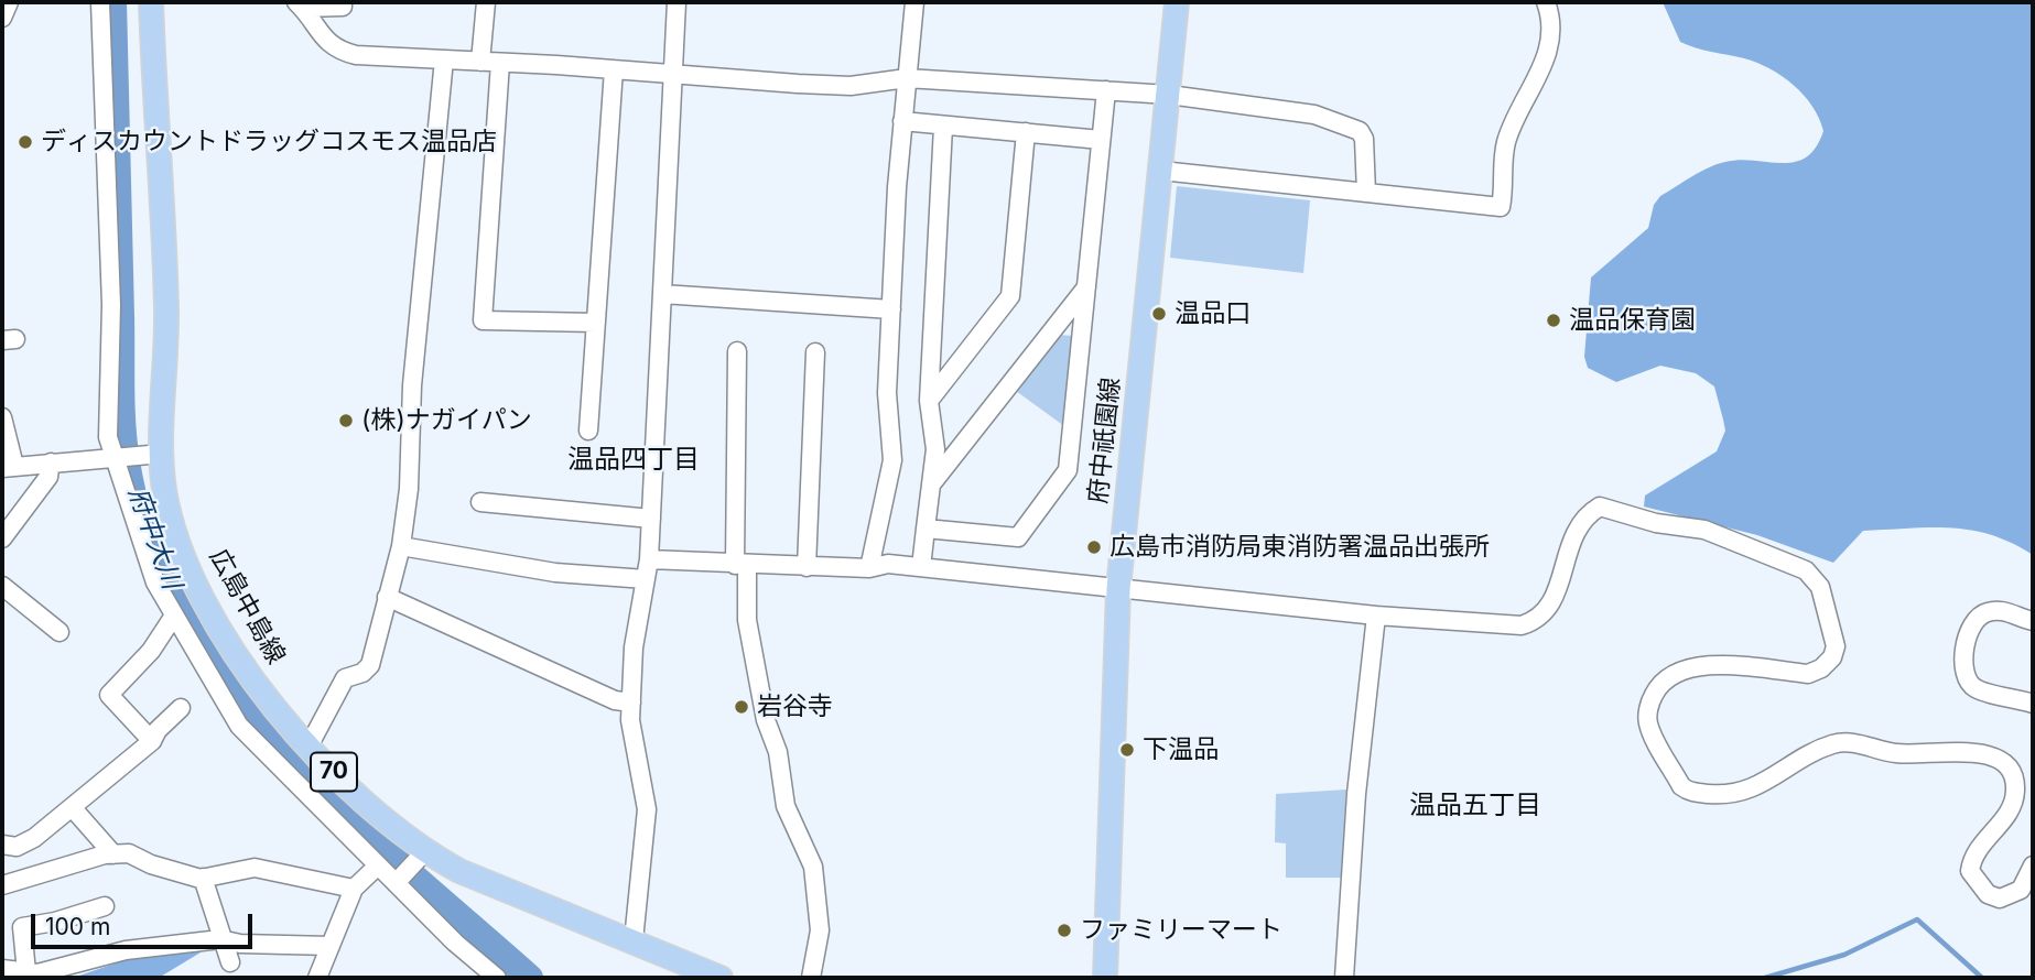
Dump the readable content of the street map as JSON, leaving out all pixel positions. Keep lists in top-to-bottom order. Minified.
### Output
{"streets":{"main road":["府中祇園線","広島中島線","70"]},"districts":["温品四丁目","温品五丁目"],"water":["府中大川"],"places":["ディスカウントドラッグコスモス温品店","温品口","温品保育園","(株)ナガイパン","広島市消防局東消防署温品出張所","岩谷寺","下温品","ファミリーマート"],"scale_bar":"100 m"}
